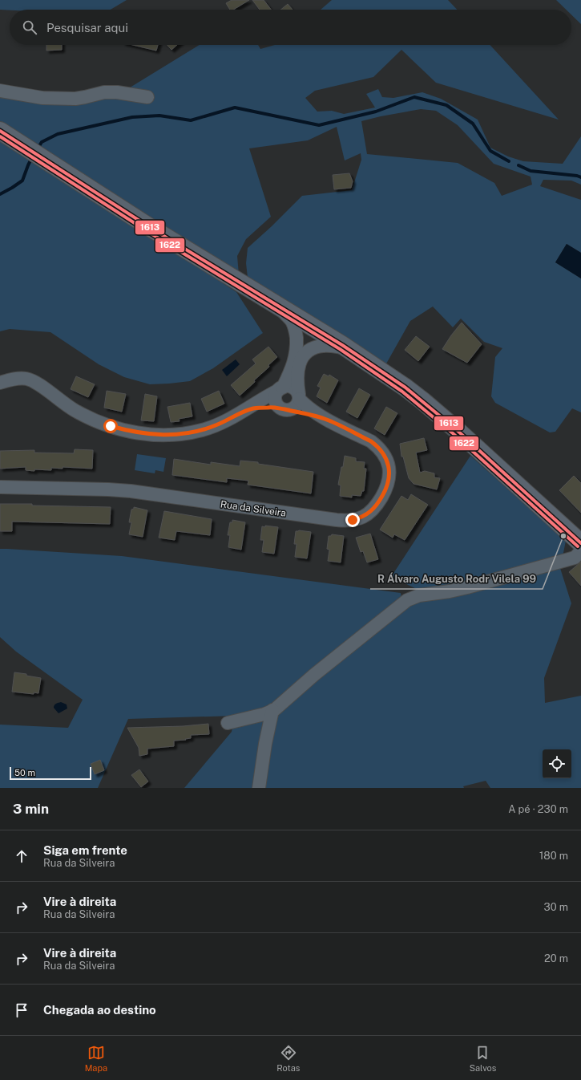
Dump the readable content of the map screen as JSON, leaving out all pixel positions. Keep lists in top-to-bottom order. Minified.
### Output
{"streets":{"street":["Rua da Silveira"]},"places":["R Álvaro Augusto Rodr Vilela 99"],"lines":["transit line 1613","transit line 1622"],"scale_bar":"50 m","page":{"search":"Pesquisar aqui","scale":"50 m","heading":["3 min","A pé · 230 m"],"list":[["Siga em frente","Rua da Silveira","180 m"],["Vire à direita","Rua da Silveira","30 m"],["Vire à direita","Rua da Silveira","20 m"],"Chegada ao destino"],"nav":["Mapa","Rotas","Salvos"]}}
